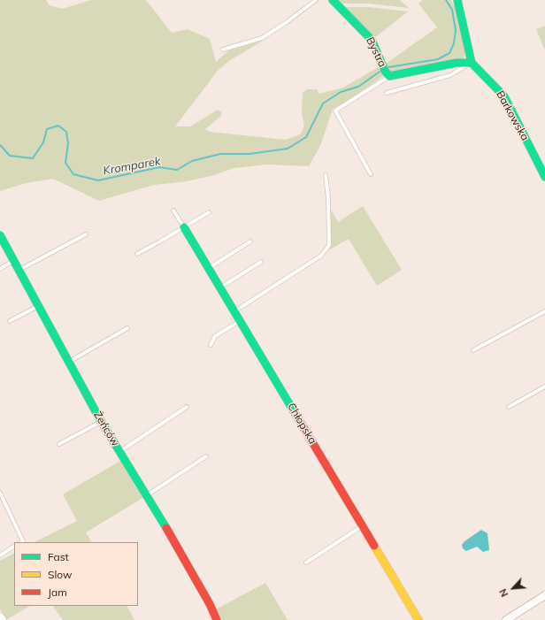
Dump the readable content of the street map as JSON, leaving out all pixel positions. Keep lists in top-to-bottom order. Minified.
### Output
{"streets":{"street":["Bystra","Barkowska","Chłopska","Żeńców"]},"crossings":[["Bystra","Barkowska"]],"water":["Kromparek"],"legend":["Fast","Slow","Jam"],"north":"bottom left"}
